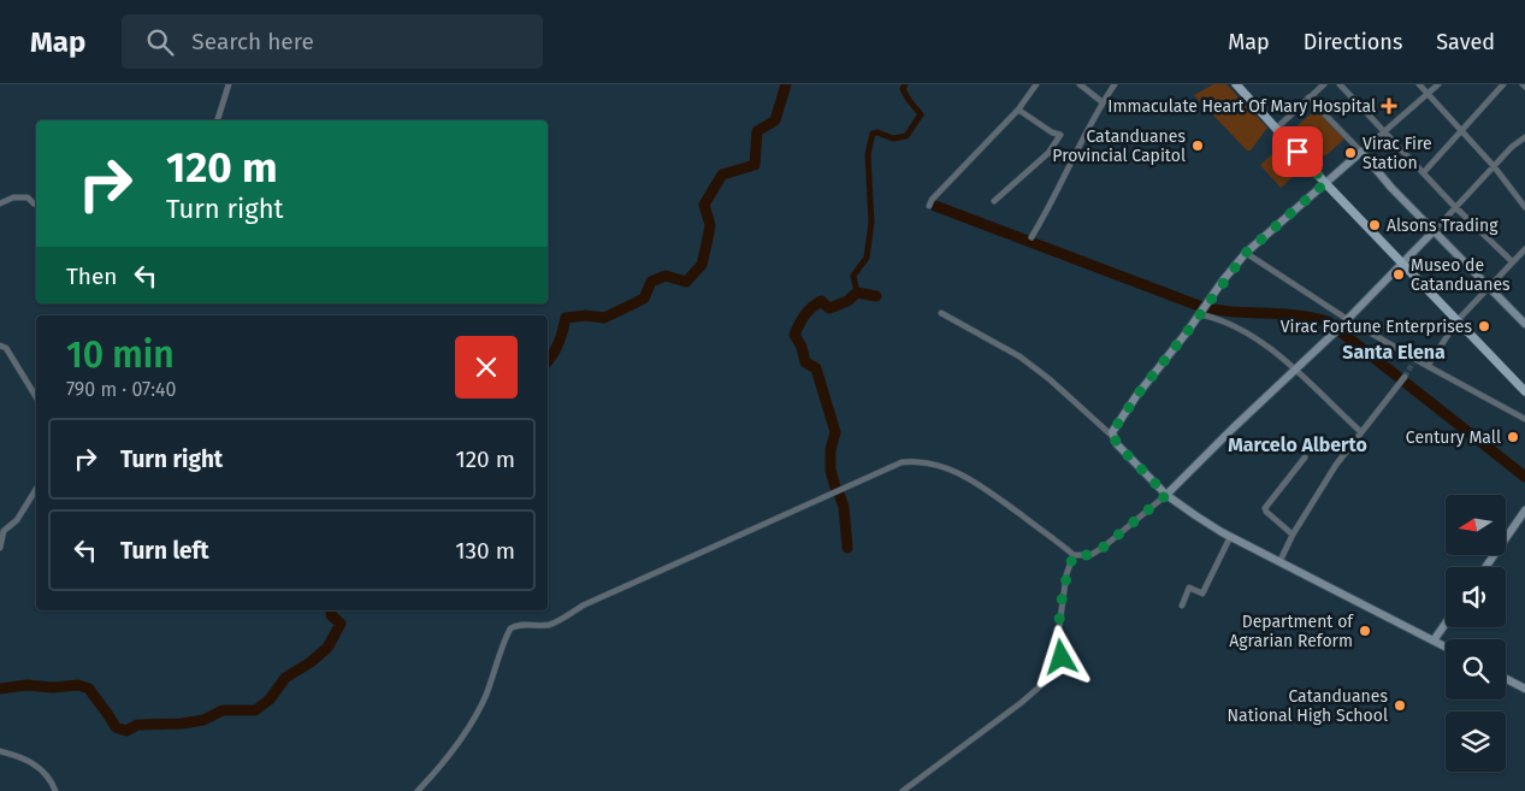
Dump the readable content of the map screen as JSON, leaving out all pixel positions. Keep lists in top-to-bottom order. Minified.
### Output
{"districts":["Santa Elena","Marcelo Alberto"],"places":{"health":["Immaculate Heart Of Mary Hospital"],"other":["Catanduanes Provincial Capitol","Virac Fire Station","Alsons Trading","Museo de Catanduanes","Virac Fortune Enterprises","Century Mall","Department of Agrarian Reform","Catanduanes National High School"]},"north":"left","page":{"header":"Map","search":"Search here","nav":["Map","Directions","Saved"],"turn":["120 m","Turn right"],"then":"Then","heading":["10 min","790 m · 07:40"],"list":[{"name":"Turn right","value":"120 m"},{"name":"Turn left","value":"130 m"}]}}
